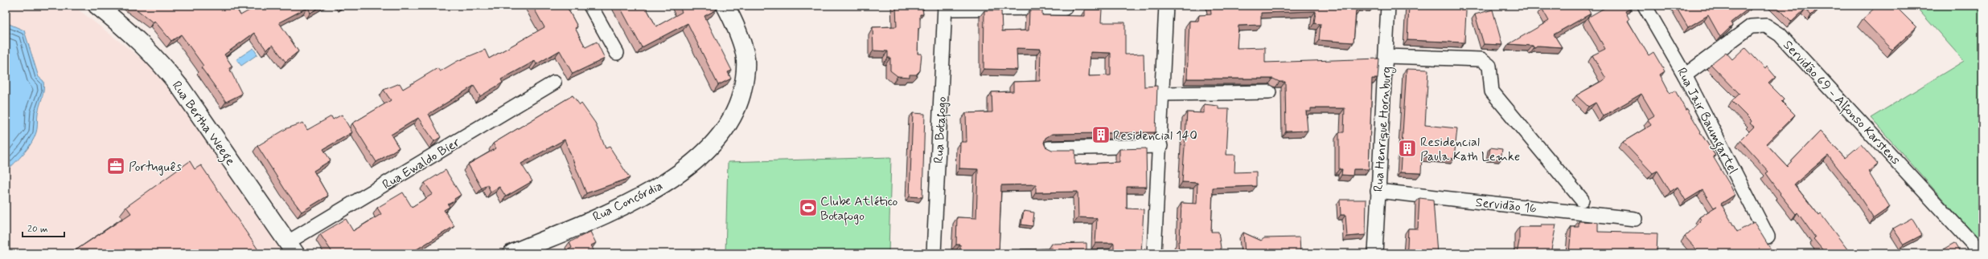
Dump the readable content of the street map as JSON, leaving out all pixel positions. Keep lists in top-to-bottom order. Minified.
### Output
{"streets":{"main road":["Rua Bertha Weege","Rua Concórdia"],"street":["Servidão 69 - Alfonso Karstens","Rua Jair Baumgartel","Rua Henrique Hornburg","Rua Botafogo","Rua Ewaldo Bier","Servidão 16"]},"crossings":[["Servidão 69 - Alfonso Karstens","Rua Jair Baumgartel"],["Rua Bertha Weege","Rua Ewaldo Bier"],["Rua Henrique Hornburg","Servidão 16"]],"places":{"building":["Residencial 140","Residencial Paula Kath Lemke"],"office":["Português"],"sports":["Clube Atlético Botafogo"]},"scale_bar":"20 m"}
